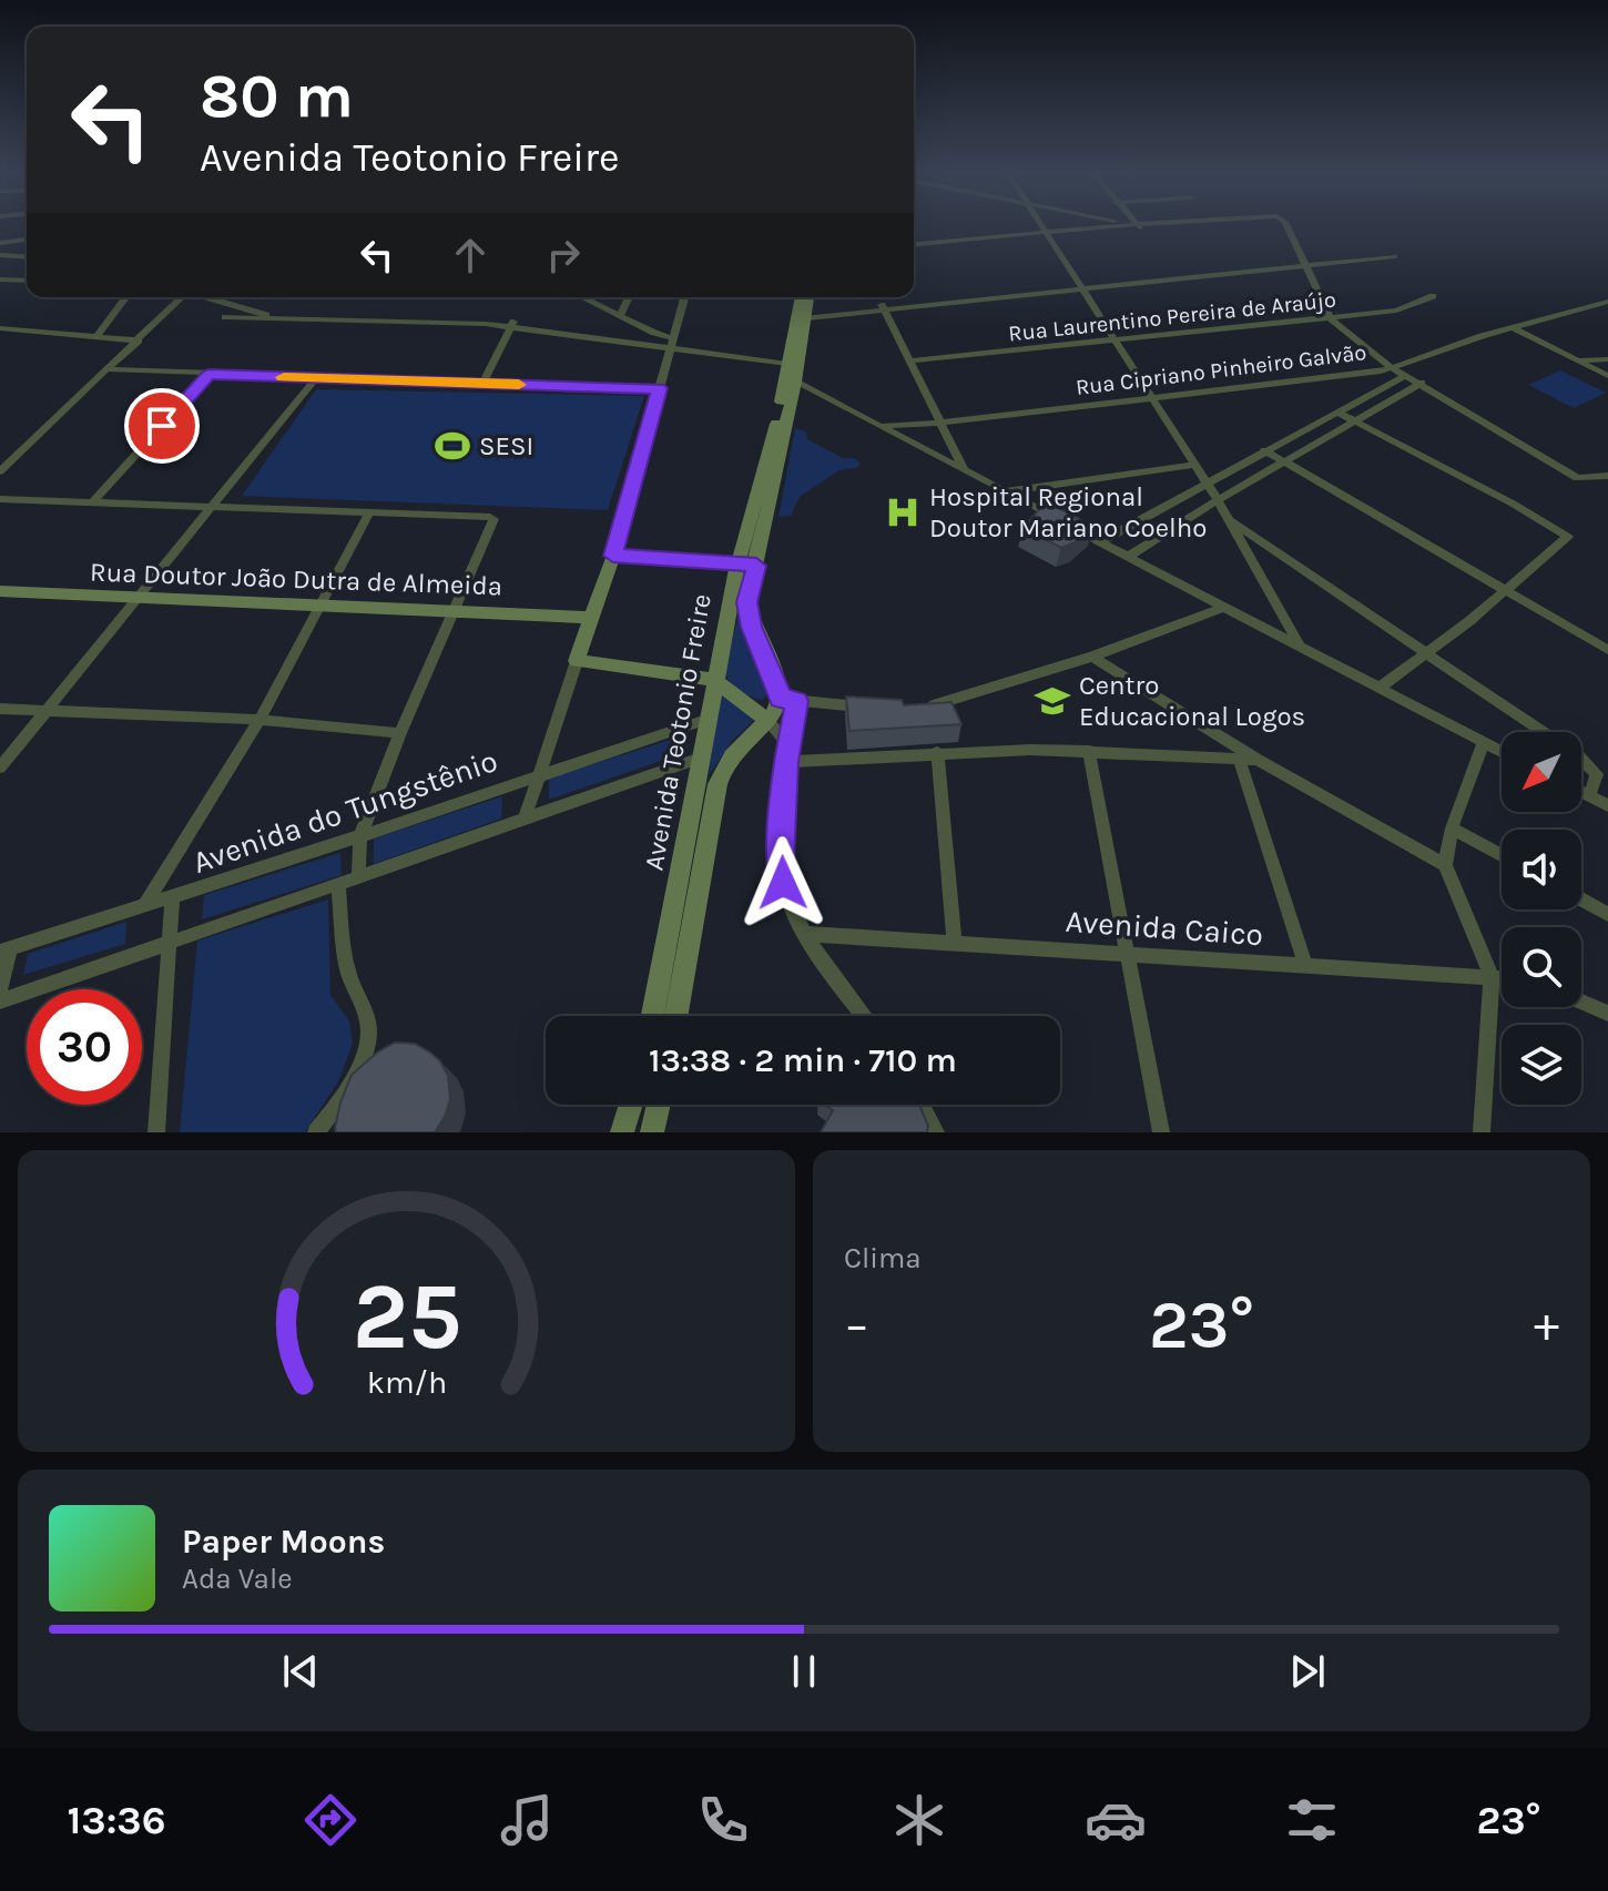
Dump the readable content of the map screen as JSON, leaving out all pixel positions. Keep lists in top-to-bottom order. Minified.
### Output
{"streets":{"main road":["Rua Doutor João Dutra de Almeida","Avenida Teotonio Freire"],"street":["Rua Laurentino Pereira de Araújo","Rua Cipriano Pinheiro Galvão","Avenida do Tungstênio","Avenida Caico"]},"crossings":[["Avenida Teotonio Freire","Avenida do Tungstênio"]],"places":{"sports":["SESI"],"hospital":["Hospital Regional Doutor Mariano Coelho"],"school or university":["Centro Educacional Logos"]},"north":"bottom left","page":{"turn":["80 m","Avenida Teotonio Freire"],"limit":"30","trip":"13:38 · 2 min · 710 m","tile":"Clima","heat":["−","23°","+"],"song":["Paper Moons","Ada Vale"],"tabs":["13:36","23°"],"gauge":["25","km/h"]}}
